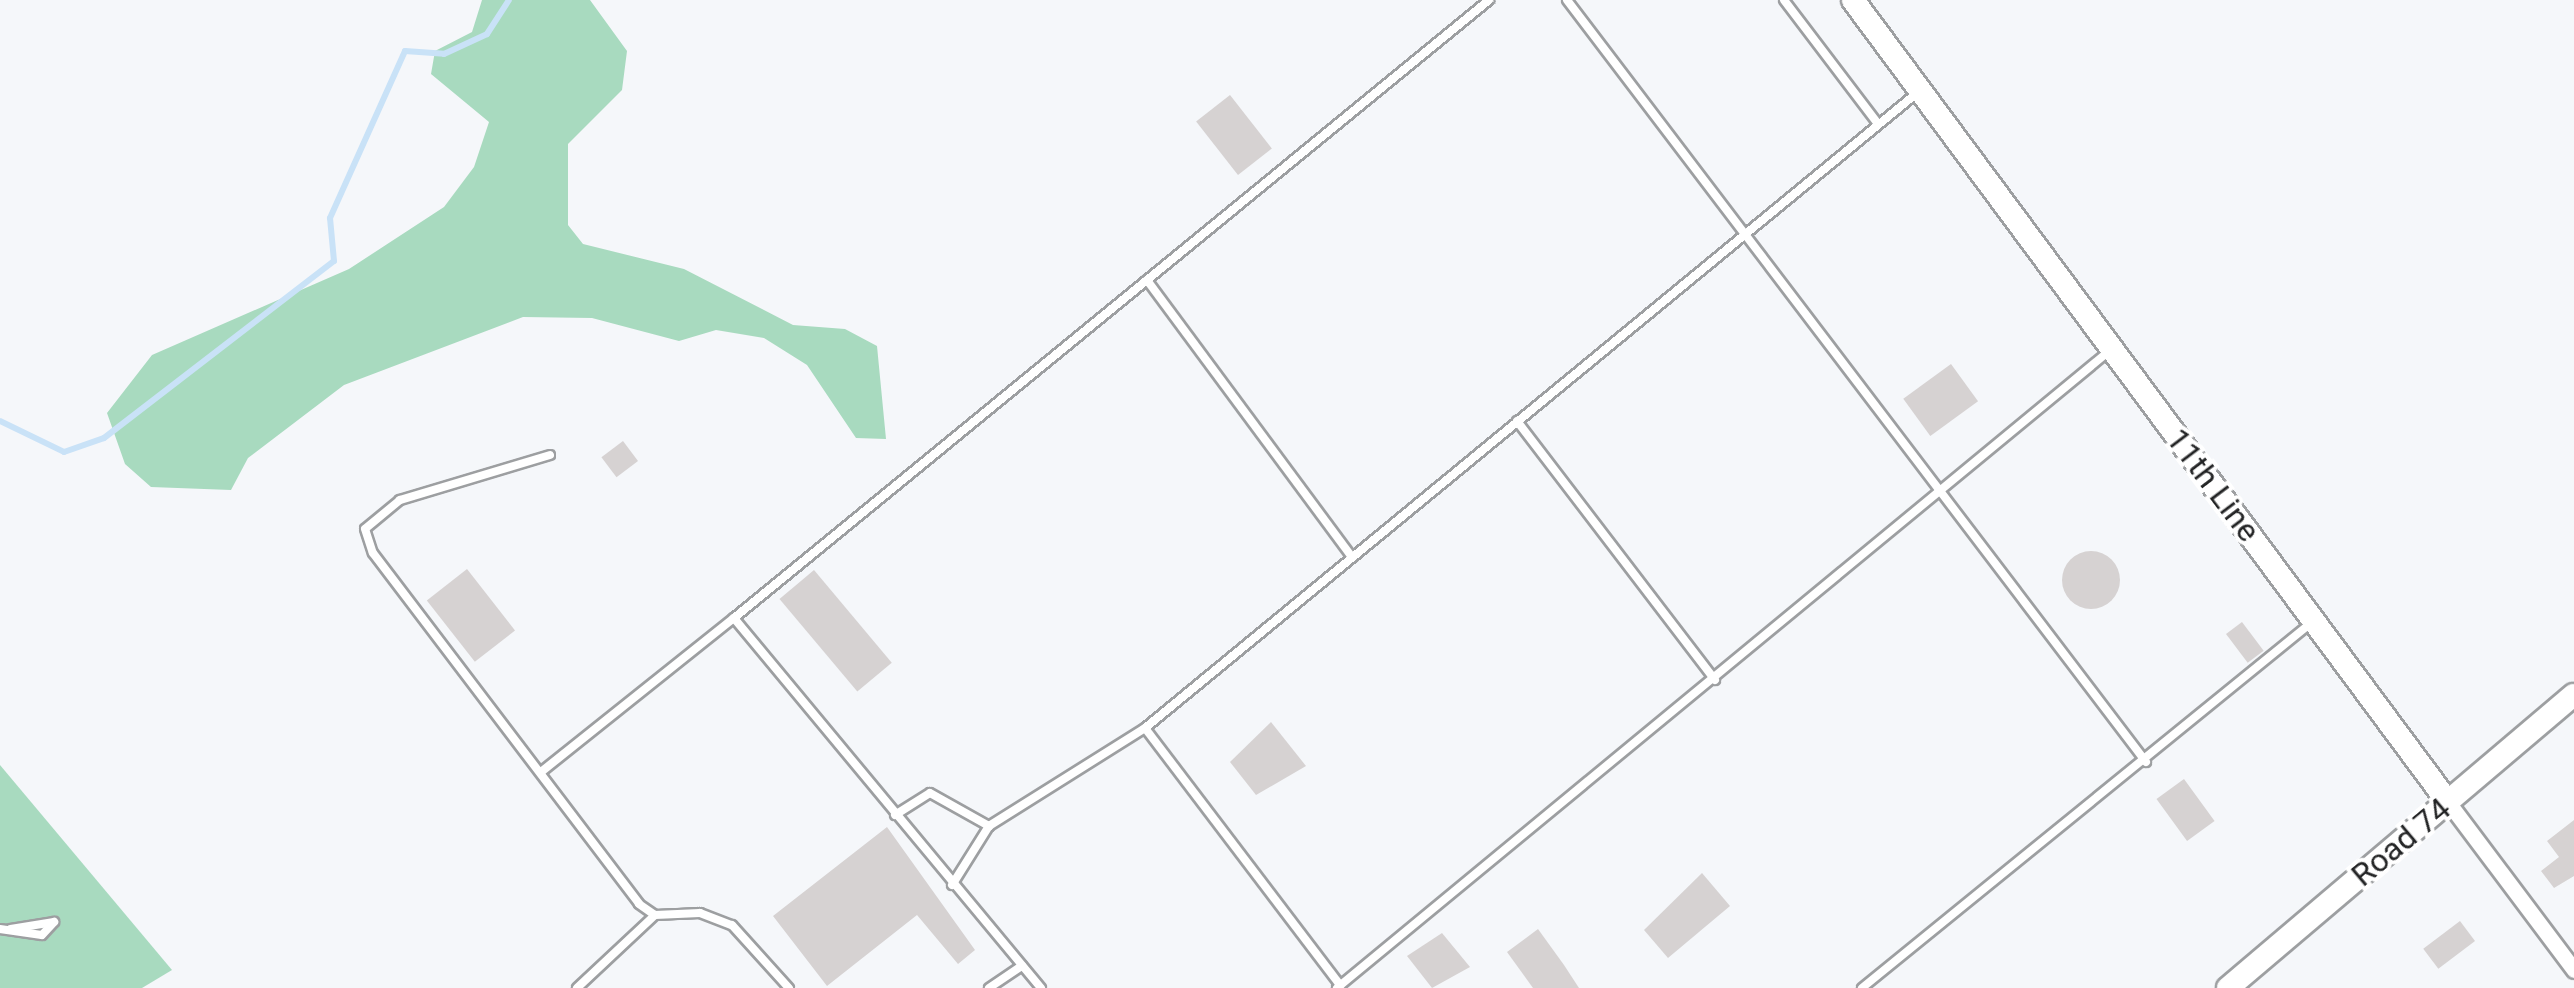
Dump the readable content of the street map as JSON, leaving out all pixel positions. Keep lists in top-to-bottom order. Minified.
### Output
{"streets":{"main road":["11th Line","Road 74"]},"crossings":[["11th Line","Road 74"]]}
